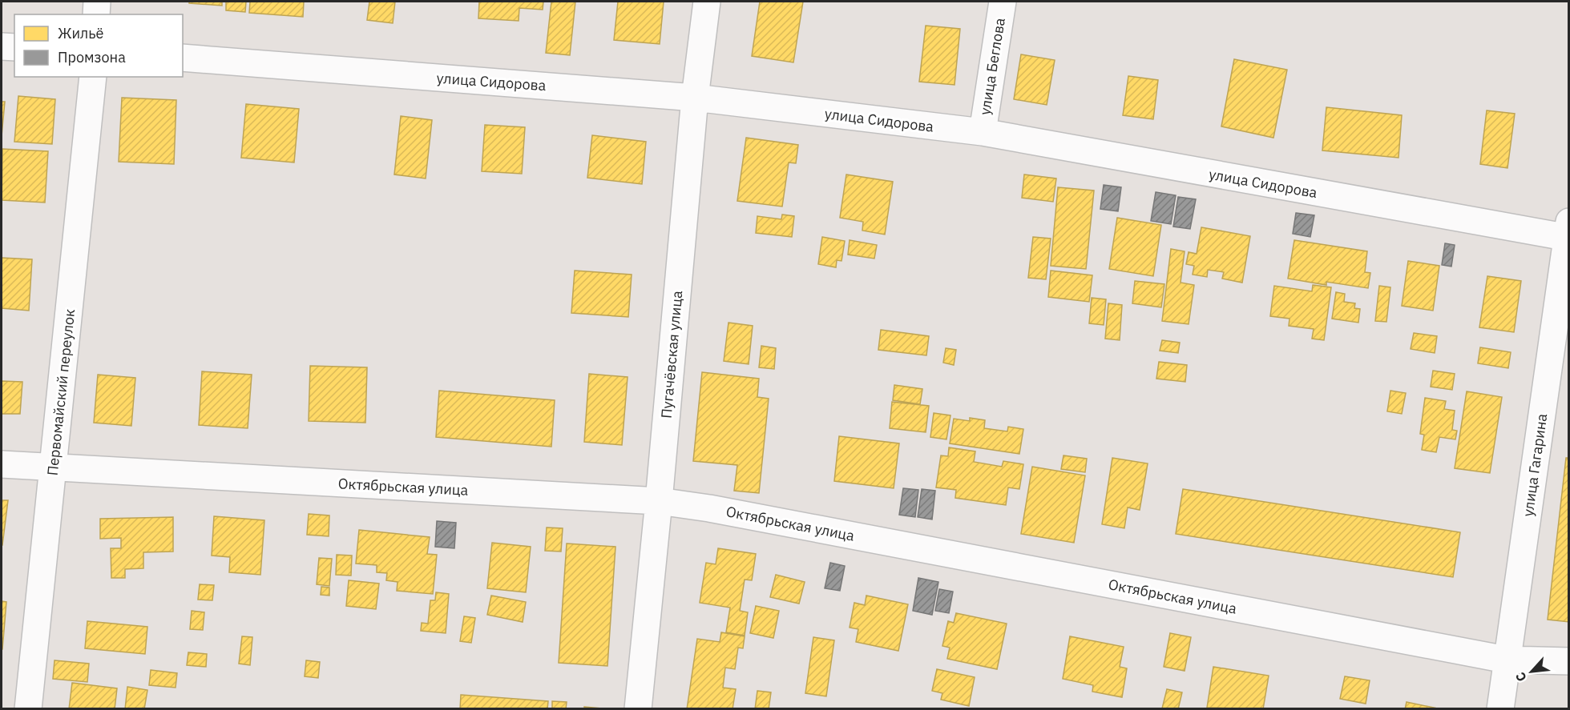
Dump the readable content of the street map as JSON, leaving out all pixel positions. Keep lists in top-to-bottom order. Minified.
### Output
{"streets":{"street":["улица Беглова","улица Сидорова","Пугачёвская улица","Первомайский переулок","улица Гагарина","Октябрьская улица"]},"crossings":[["улица Беглова","улица Сидорова"],["улица Сидорова","Пугачёвская улица"],["улица Сидорова","улица Гагарина"],["Пугачёвская улица","Октябрьская улица"],["Первомайский переулок","Октябрьская улица"],["улица Гагарина","Октябрьская улица"]],"legend":["Жильё","Промзона"],"north":"bottom left"}
